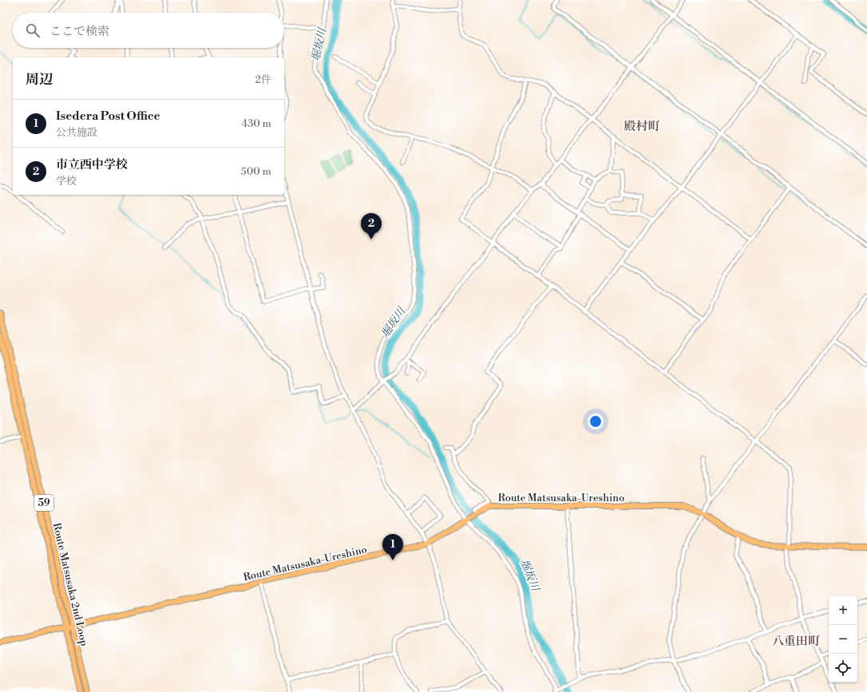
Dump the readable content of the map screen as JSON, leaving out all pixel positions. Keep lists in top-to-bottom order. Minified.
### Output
{"streets":{"main road":["Route Matsusaka-Ureshino","59","Route Matsusaka 2nd Loop"]},"crossings":[["Route Matsusaka-Ureshino","Route Matsusaka 2nd Loop"]],"districts":["殿村町","八重田町"],"water":["堀坂川"],"page":{"search":"ここで検索","heading":["周辺","2件"],"list":[{"mark":"1","name":"Isedera Post Office","note":"公共施設","value":"430 m"},{"mark":"2","name":"市立西中学校","note":"学校","value":"500 m"}],"pins":["2","1"],"map_buttons":["+","−"]}}
